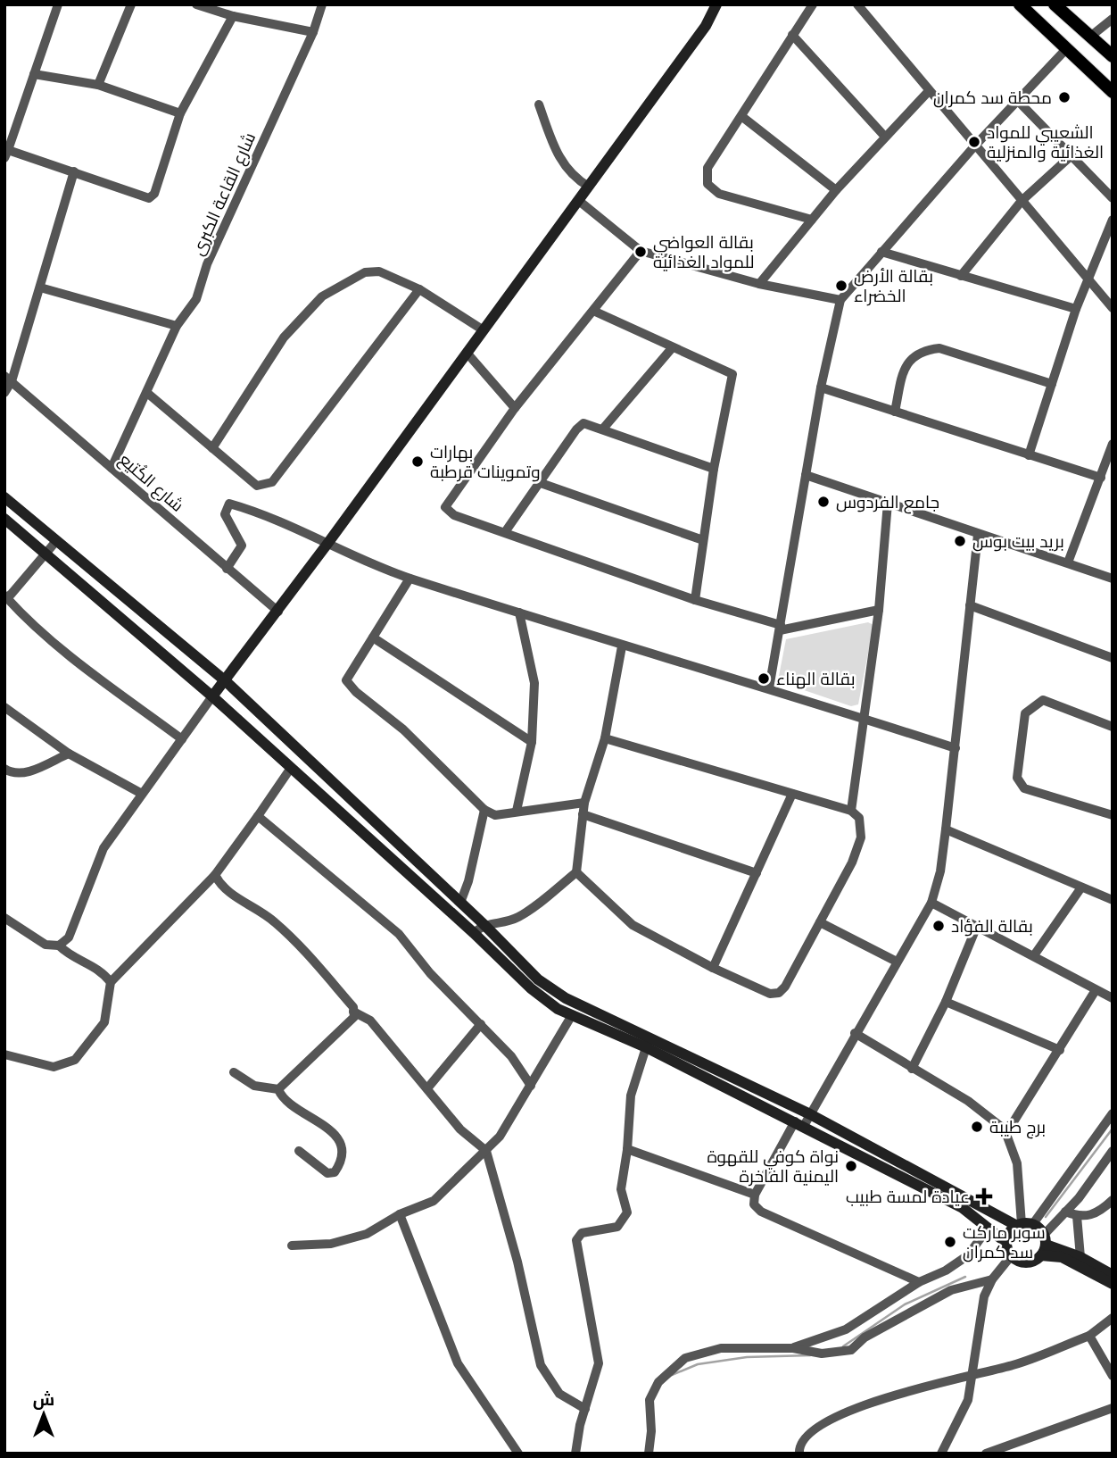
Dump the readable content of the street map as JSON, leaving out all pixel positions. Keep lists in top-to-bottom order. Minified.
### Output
{"streets":{"street":["شارع القاعة الكبرى","شارع الكُتيع"]},"crossings":[["شارع القاعة الكبرى","شارع الكُتيع"]],"places":{"other":["محطة سد كمران","الشعيبي للمواد الغذائية والمنزلية","بقالة العواضي للمواد الغذائية","بقالة الأرض الخضراء","بهارات وتموينات قرطبة","جامع الفردوس","بريد بيت بوس","بقالة الهناء","بقالة الفؤاد","برج طيبة","نواة كوفي للقهوة اليمنية الفاخرة","سوبر ماركت سد كمران"],"health":["عيادة لمسة طبيب"]},"north":"top"}
